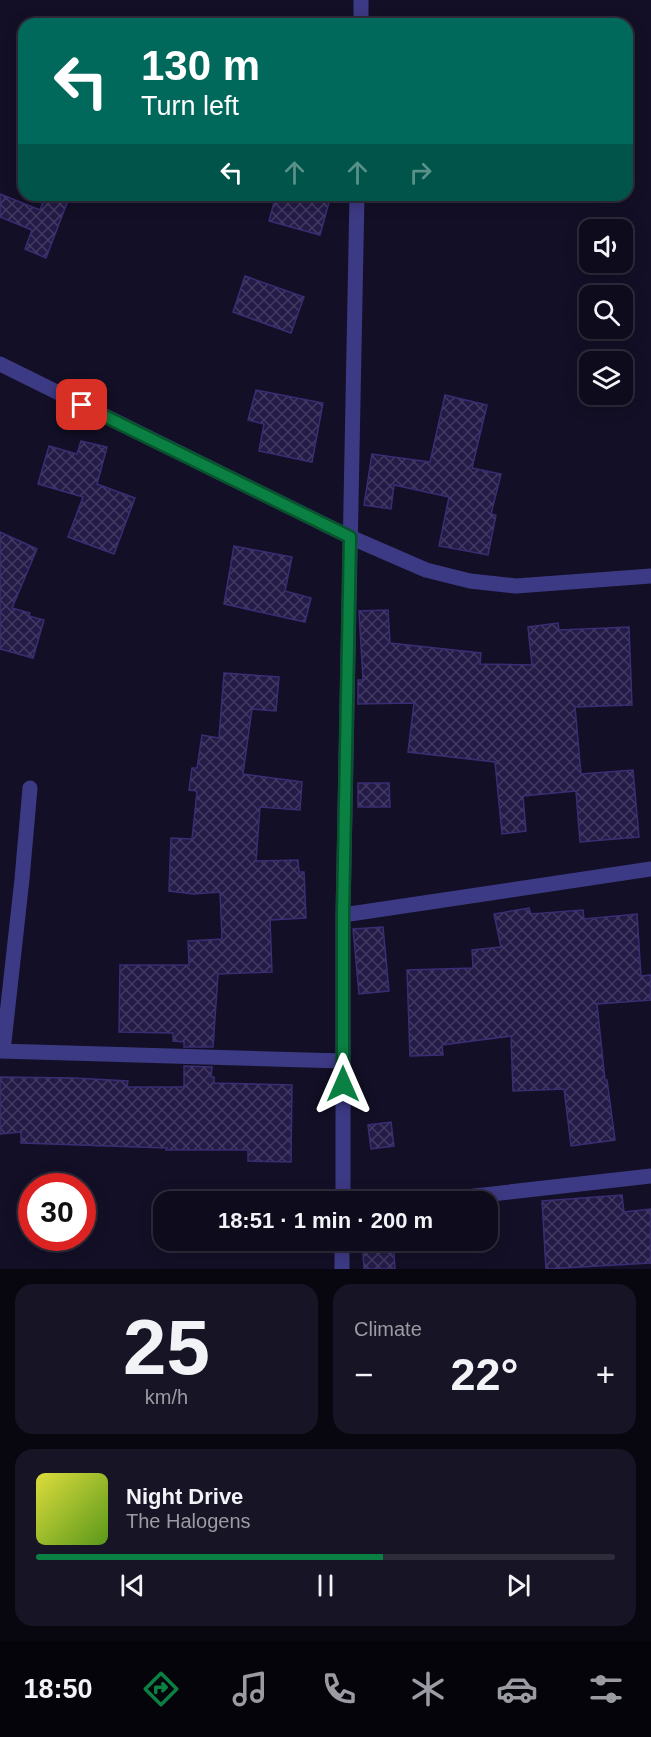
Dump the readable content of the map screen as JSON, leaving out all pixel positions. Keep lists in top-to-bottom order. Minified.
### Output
{"page":{"turn":["130 m","Turn left"],"limit":"30","trip":"18:51 · 1 min · 200 m","tile":[["25","km/h"],"Climate"],"heat":["−","22°","+"],"song":["Night Drive","The Halogens"],"tabs":"18:50"}}
